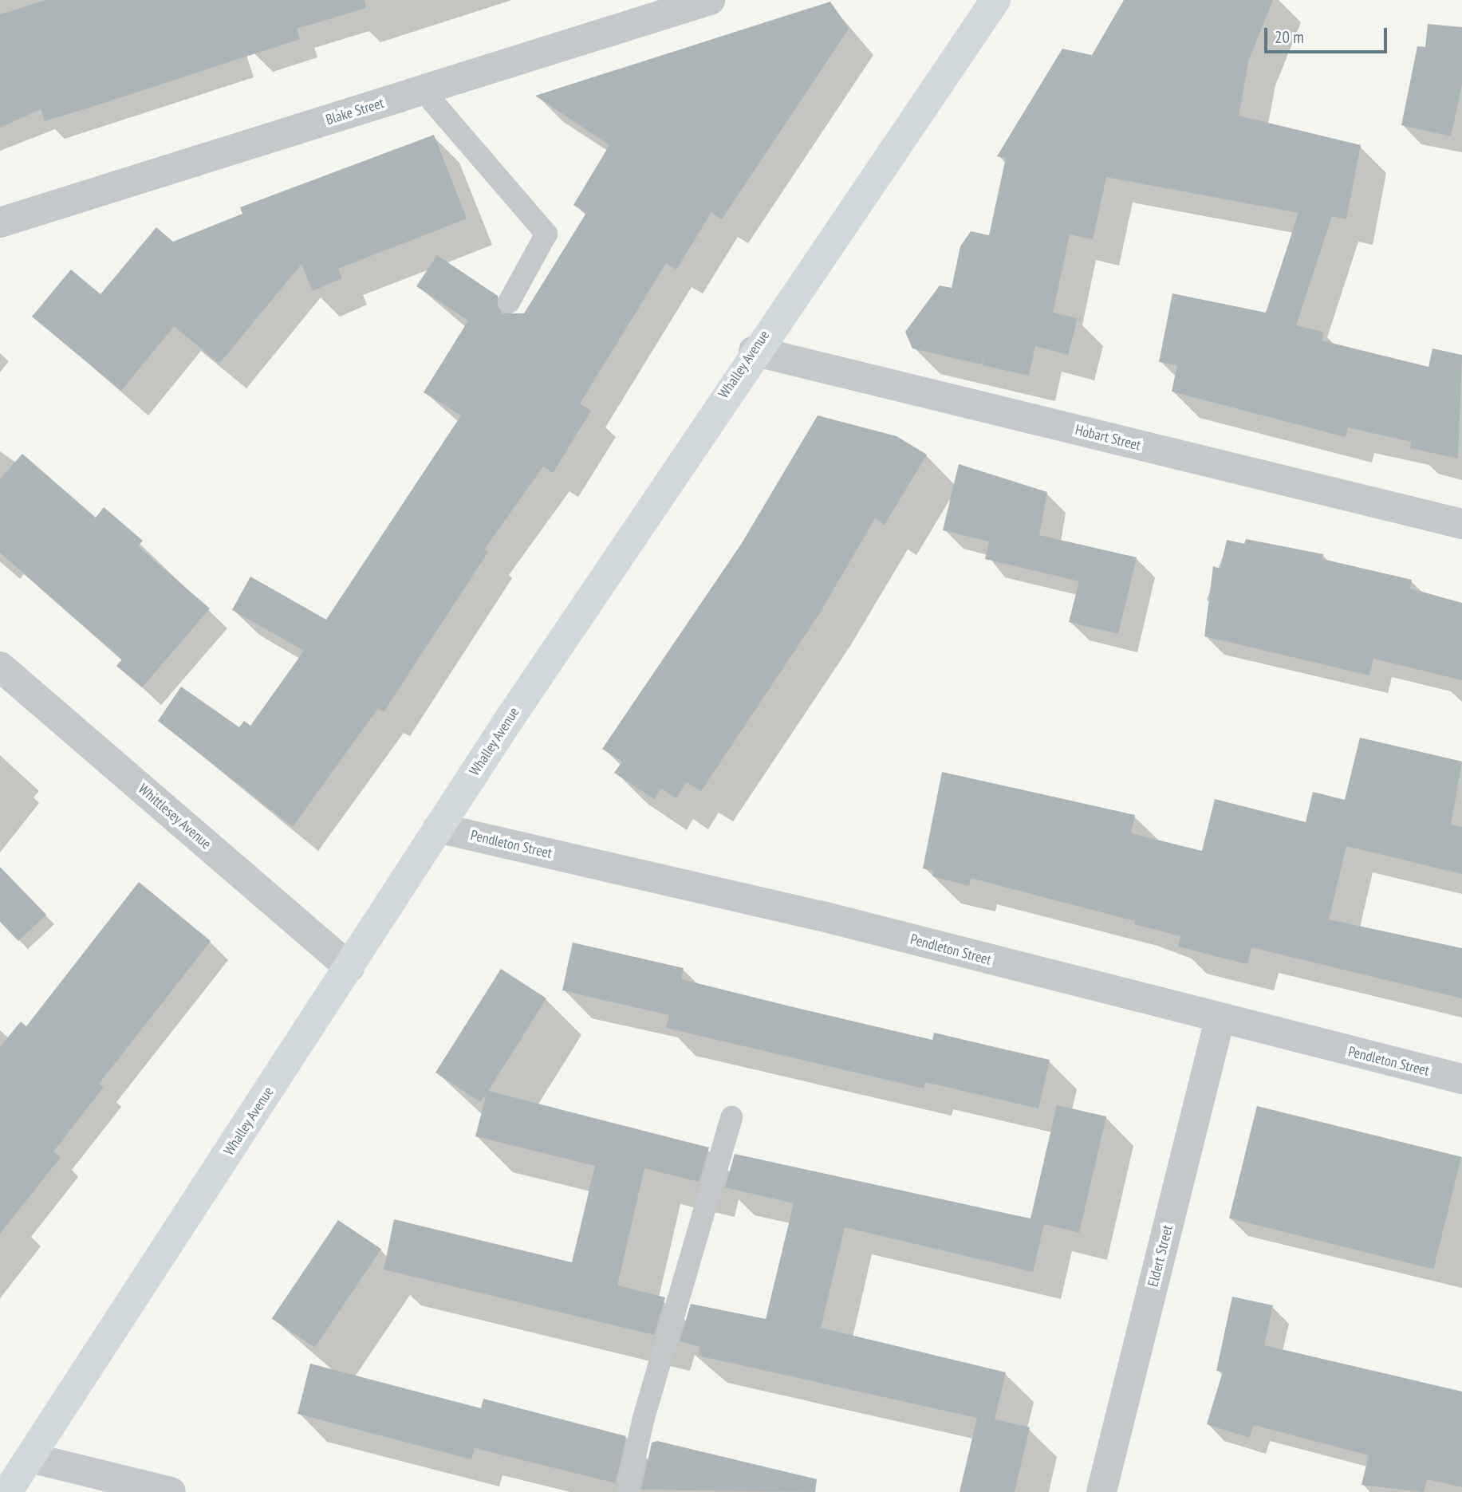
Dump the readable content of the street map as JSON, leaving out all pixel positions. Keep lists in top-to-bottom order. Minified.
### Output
{"streets":{"main road":["Whalley Avenue"],"street":["Blake Street","Hobart Street","Whittlesey Avenue","Pendleton Street","Eldert Street"]},"crossings":[["Whalley Avenue","Hobart Street"],["Whalley Avenue","Whittlesey Avenue"],["Whalley Avenue","Pendleton Street"],["Pendleton Street","Eldert Street"]],"scale_bar":"20 m"}
